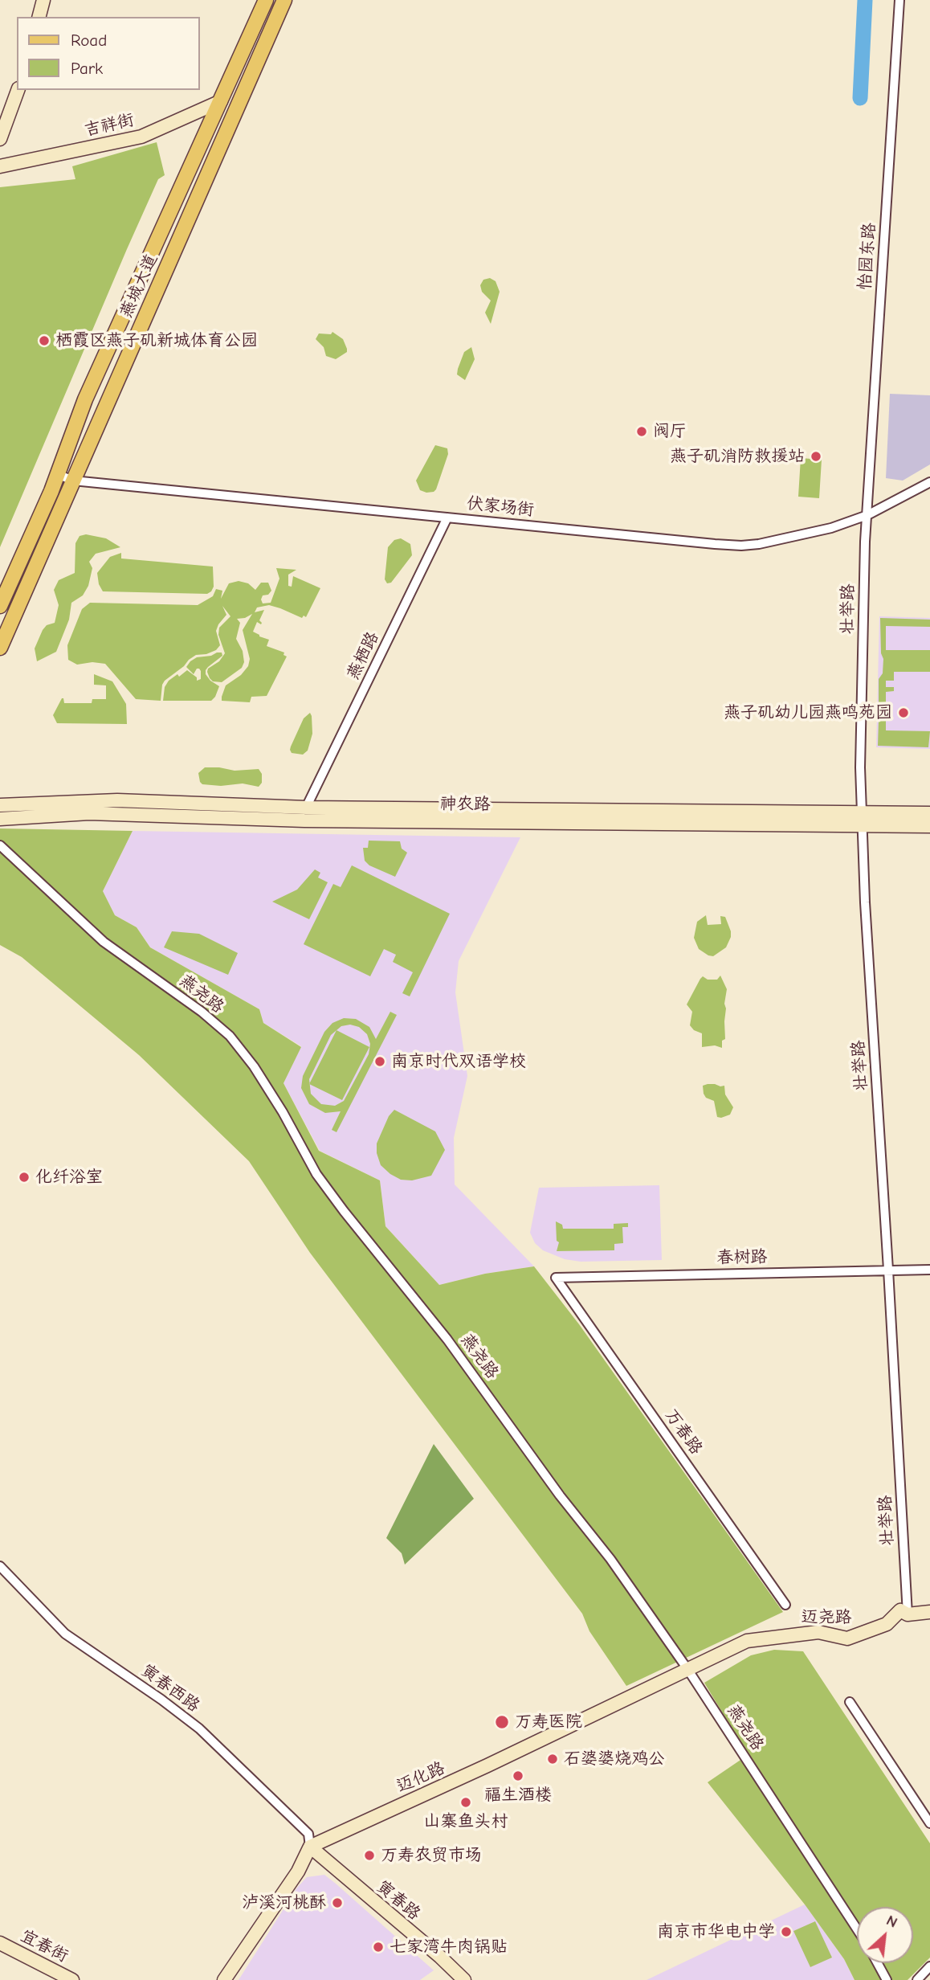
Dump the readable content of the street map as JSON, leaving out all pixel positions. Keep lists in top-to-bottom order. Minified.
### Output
{"streets":{"main road":["燕城大道"],"street":["吉祥街","怡园东路","伏家场街","壮举路","燕栖路","神农路","燕尧路","春树路","万春路","迈尧路","寅春西路","迈化路","寅春路","宜春街"]},"crossings":[["吉祥街","燕城大道"],["怡园东路","伏家场街"],["怡园东路","壮举路"],["燕城大道","伏家场街"],["伏家场街","壮举路"],["伏家场街","燕栖路"],["壮举路","神农路"],["壮举路","春树路"],["壮举路","迈尧路"],["燕栖路","神农路"],["燕尧路","迈尧路"],["燕尧路","迈化路"],["春树路","万春路"],["迈尧路","迈化路"],["寅春西路","迈化路"],["寅春西路","寅春路"],["迈化路","寅春路"]],"places":["栖霞区燕子矶新城体育公园","阀厅","燕子矶消防救援站","燕子矶幼儿园燕鸣苑园","南京时代双语学校","化纤浴室","万寿医院","石婆婆烧鸡公","福生酒楼","山寨鱼头村","万寿农贸市场","泸溪河桃酥","南京市华电中学","七家湾牛肉锅贴"],"legend":["Road","Park"],"north":"top right"}
